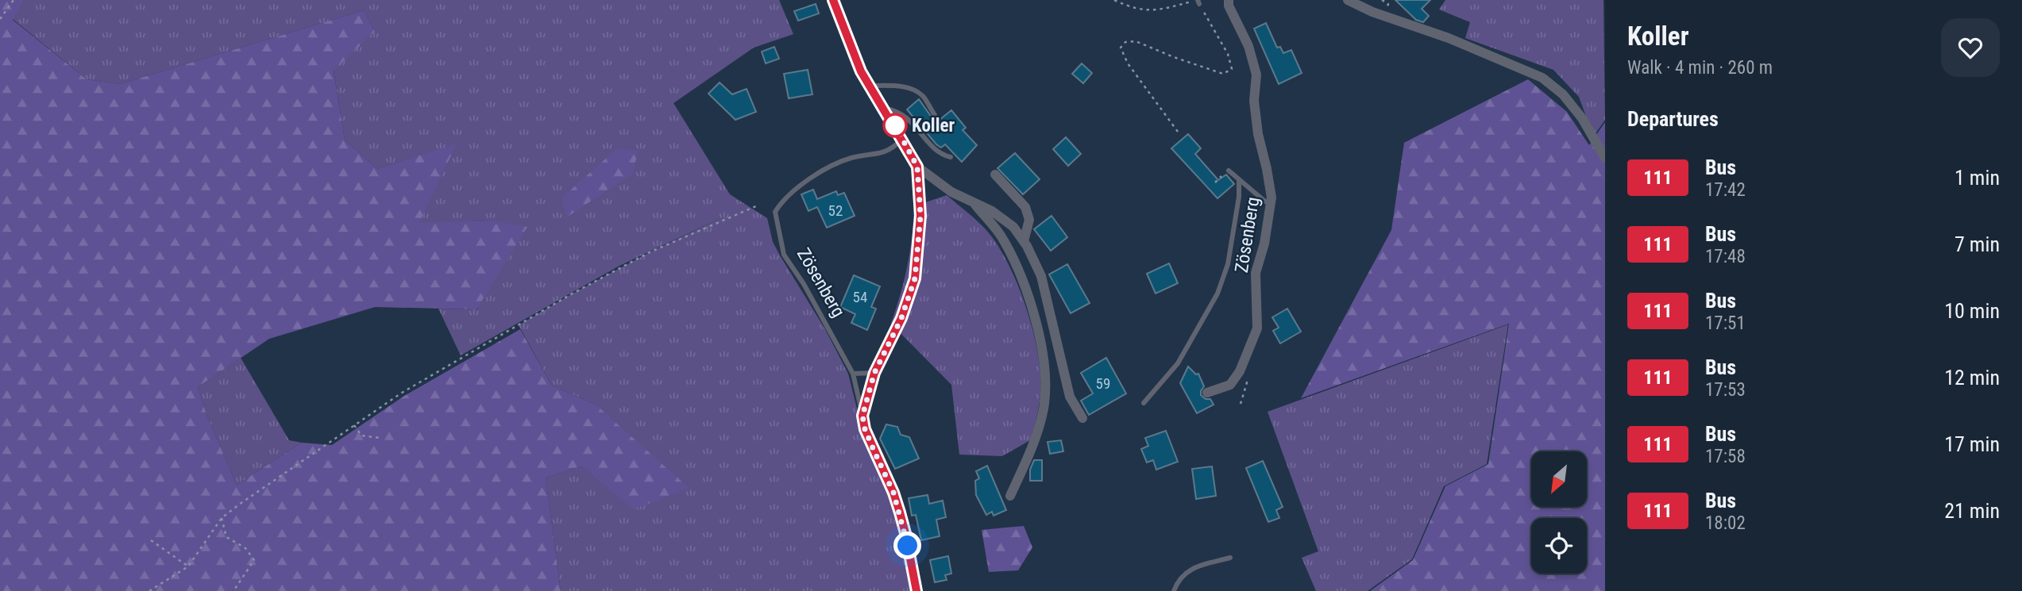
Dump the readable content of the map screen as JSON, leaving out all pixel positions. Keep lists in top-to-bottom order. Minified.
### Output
{"streets":{"street":["Zösenberg"]},"places":["Koller"],"lines":["bus line 111"],"house_numbers":["52","54","59"],"north":"bottom left","page":{"heading":[["Koller","Walk · 4 min · 260 m"],"Departures"],"list":[{"mark":"111","name":"Bus","note":"17:42","value":"1 min"},{"mark":"111","name":"Bus","note":"17:48","value":"7 min"},{"mark":"111","name":"Bus","note":"17:51","value":"10 min"},{"mark":"111","name":"Bus","note":"17:53","value":"12 min"},{"mark":"111","name":"Bus","note":"17:58","value":"17 min"},{"mark":"111","name":"Bus","note":"18:02","value":"21 min"}]}}
